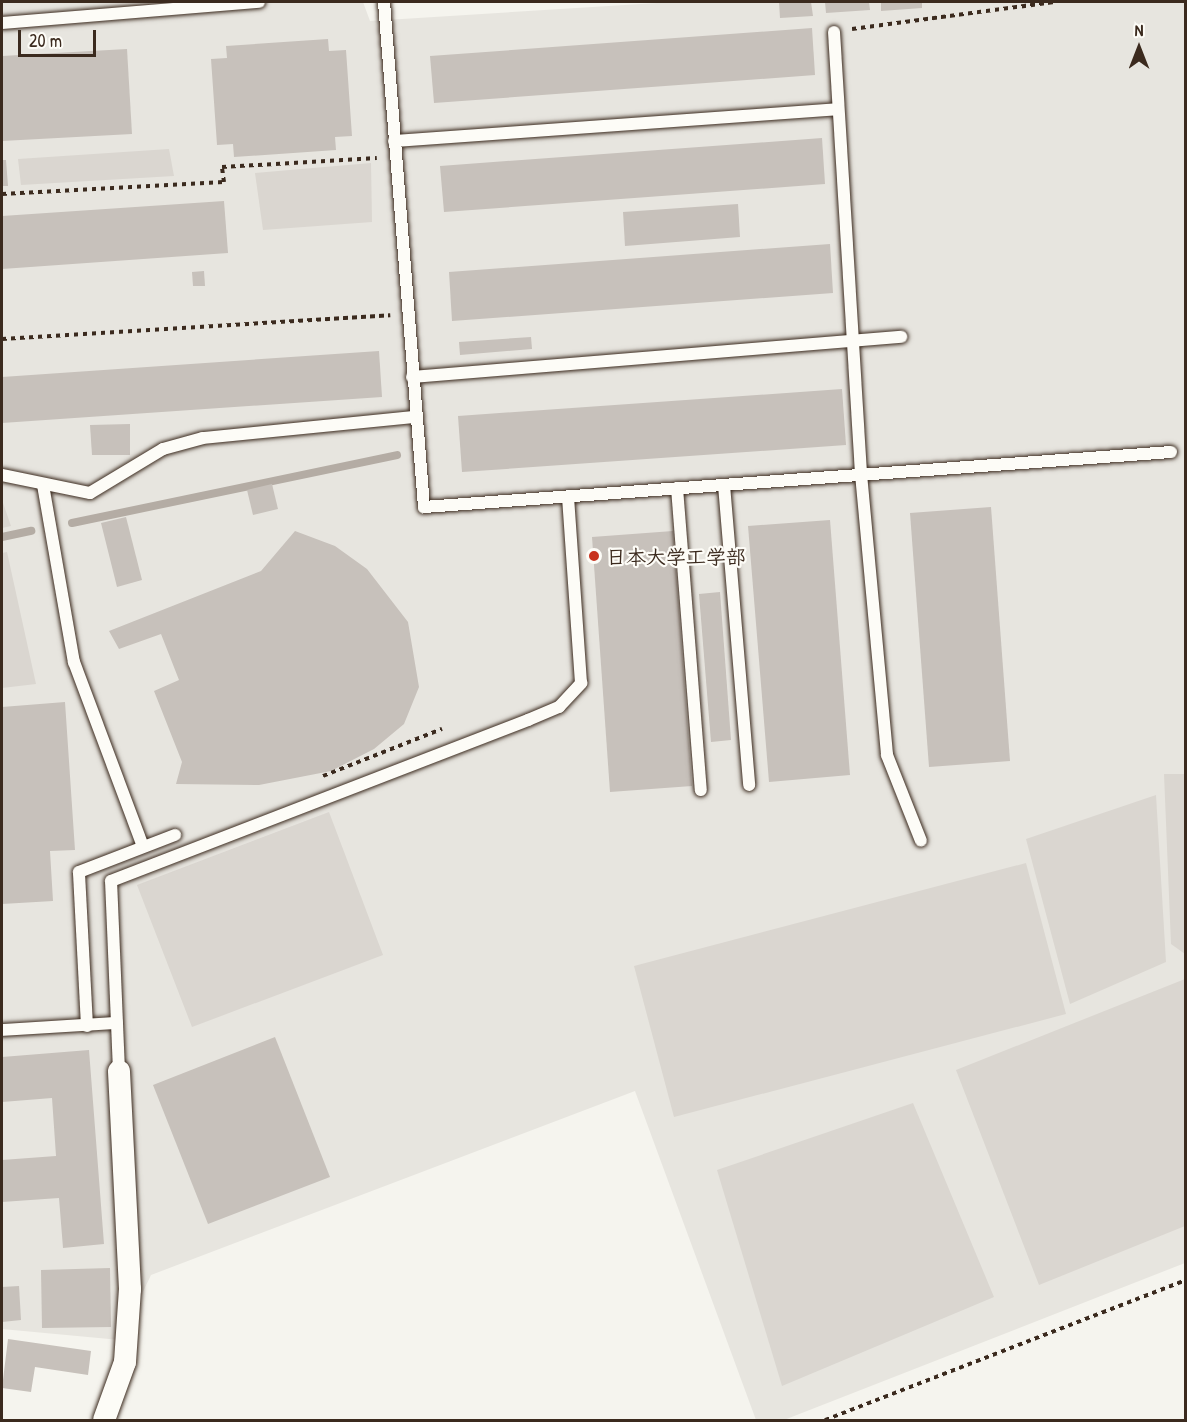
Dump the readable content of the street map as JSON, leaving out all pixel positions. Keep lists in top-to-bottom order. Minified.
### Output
{"places":["日本大学工学部"],"scale_bar":"20 m","north":"top"}
